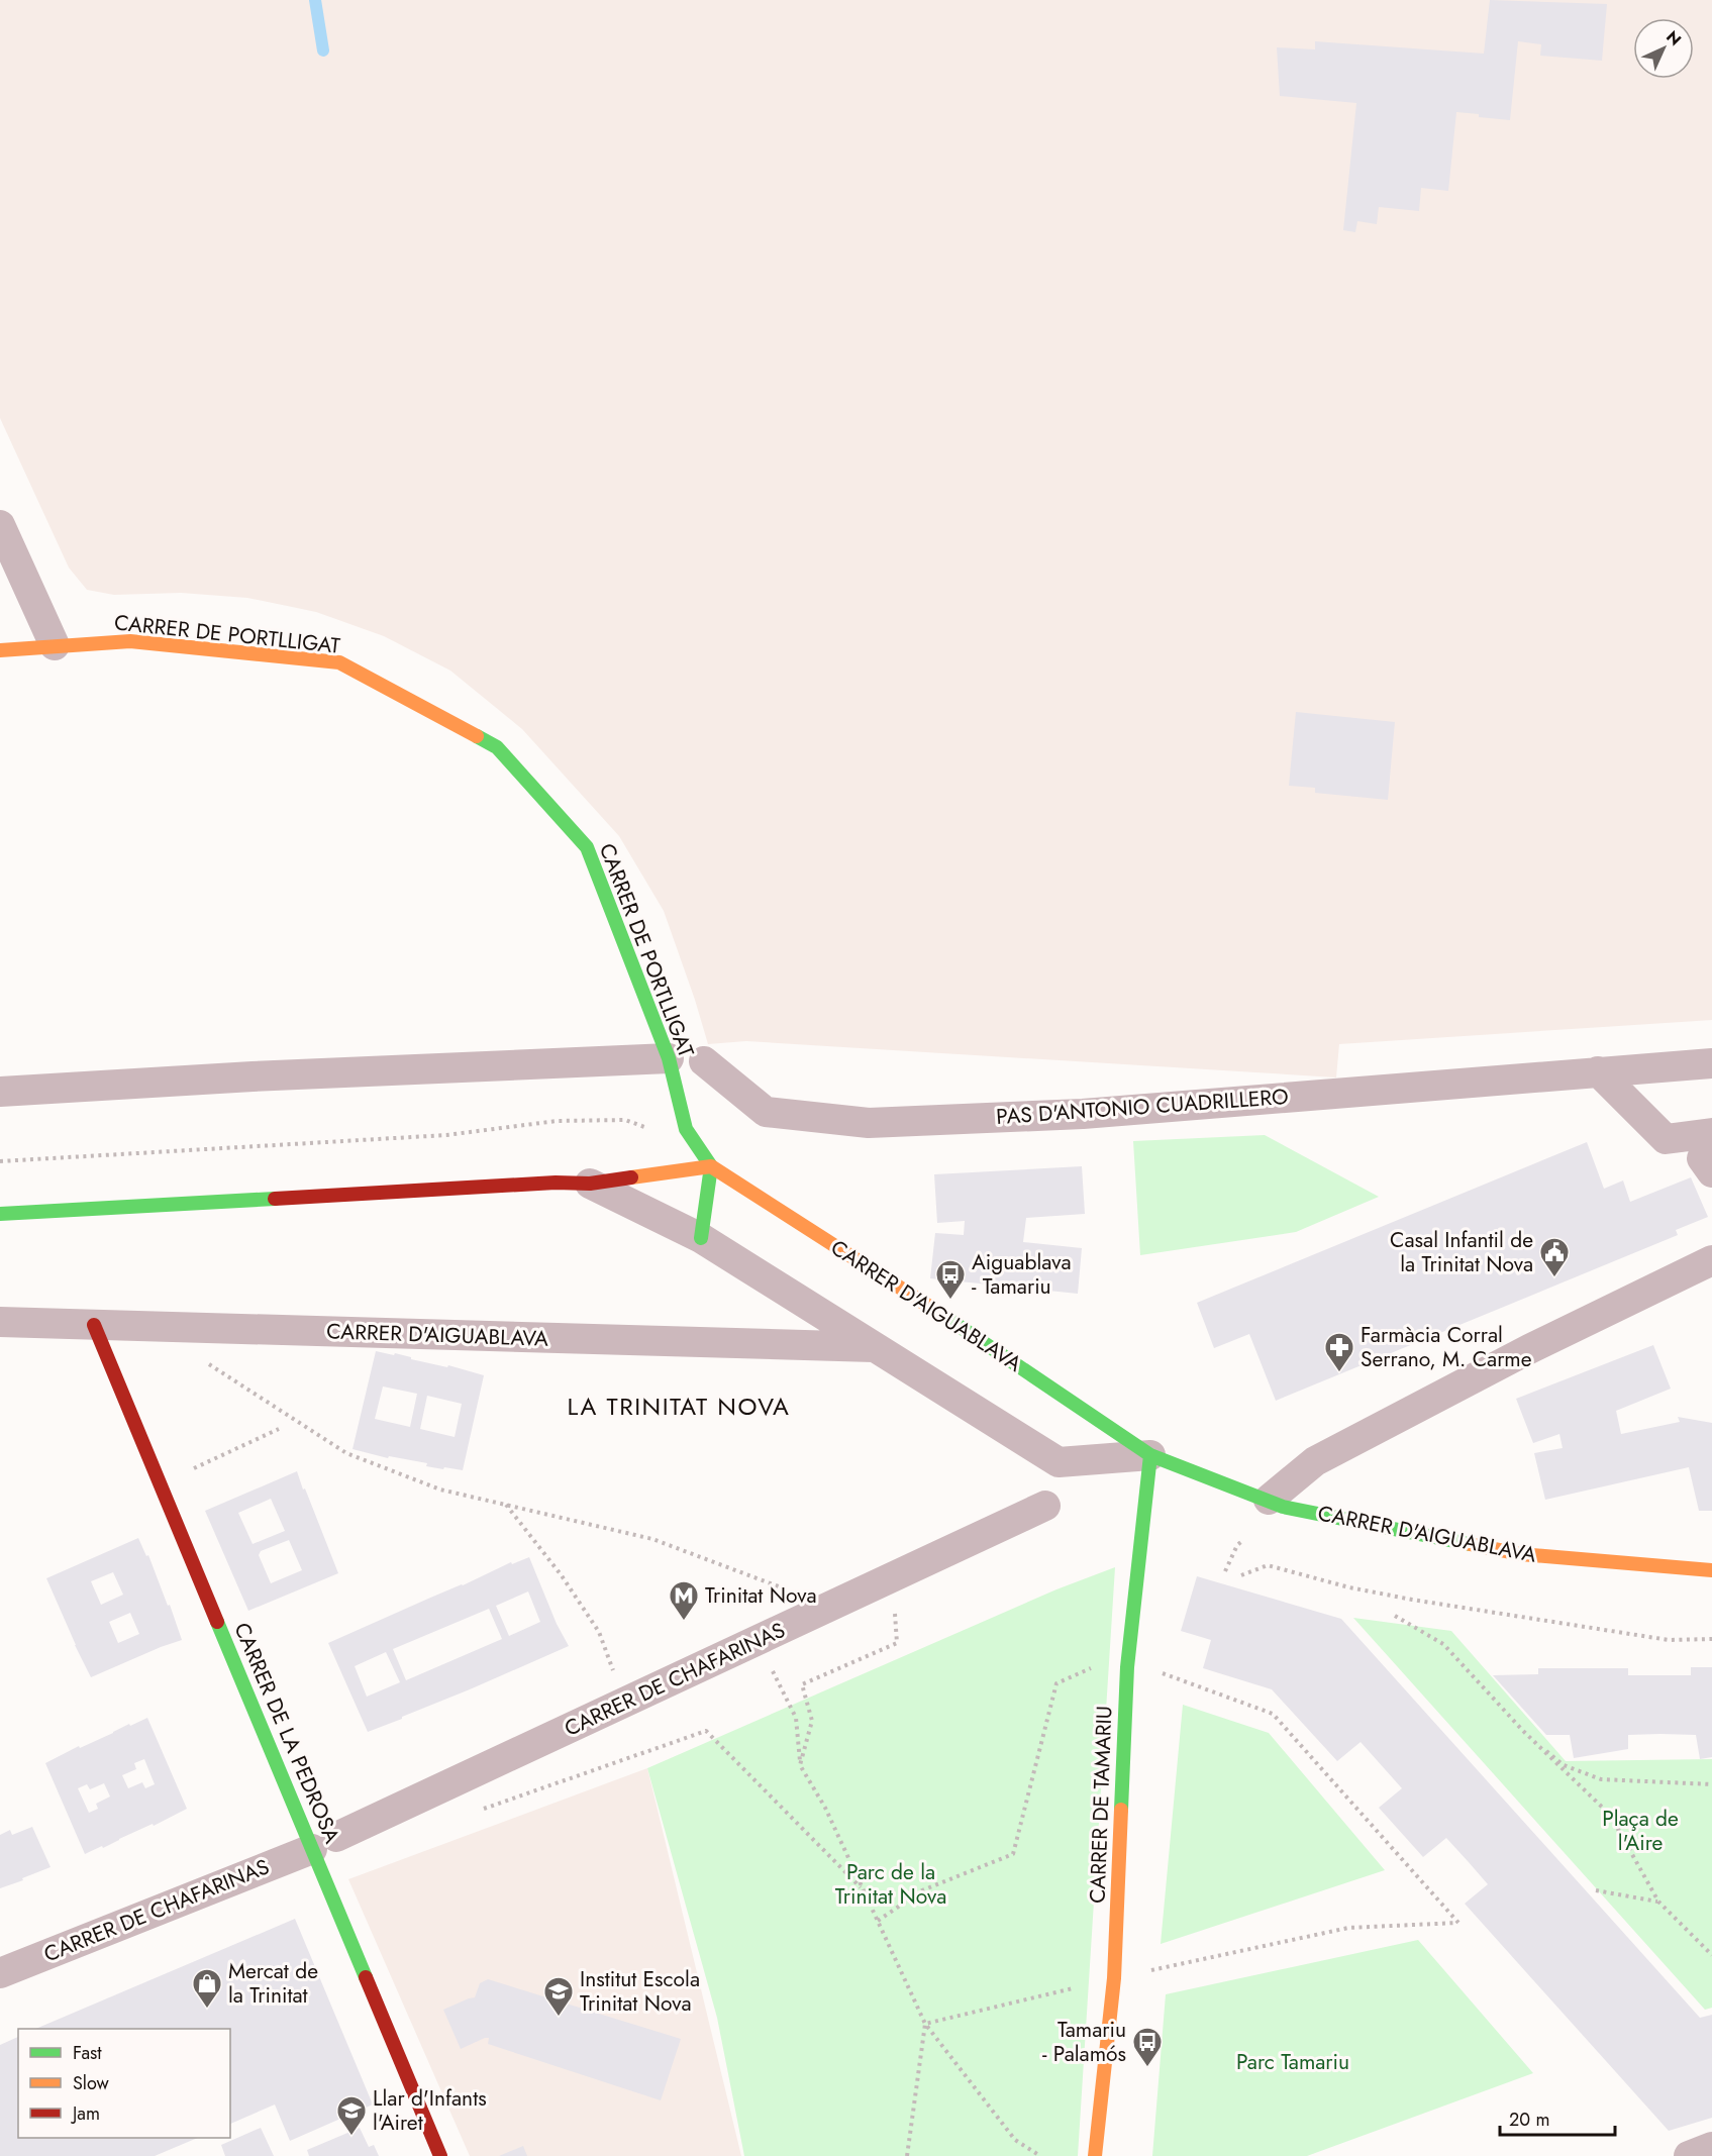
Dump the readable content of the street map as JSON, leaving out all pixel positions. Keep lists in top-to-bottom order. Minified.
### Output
{"streets":{"street":["CARRER DE PORTLLIGAT","PAS D'ANTONIO CUADRILLERO","CARRER D'AIGUABLAVA","CARRER DE CHAFARINAS","CARRER DE LA PEDROSA","CARRER DE TAMARIU"]},"crossings":[["CARRER DE PORTLLIGAT","CARRER D'AIGUABLAVA"],["CARRER D'AIGUABLAVA","CARRER DE LA PEDROSA"],["CARRER D'AIGUABLAVA","CARRER DE TAMARIU"],["CARRER DE CHAFARINAS","CARRER DE LA PEDROSA"]],"districts":["LA TRINITAT NOVA"],"parks":["Plaça de l'Aire","Parc de la Trinitat Nova","Parc Tamariu"],"places":{"public building":["Casal Infantil de la Trinitat Nova"],"bus stop":["Aiguablava - Tamariu","Tamariu - Palamós"],"pharmacy":["Farmàcia Corral Serrano, M. Carme"],"metro station":["Trinitat Nova"],"shop":["Mercat de la Trinitat"],"school or university":["Institut Escola Trinitat Nova","Llar d'Infants l'Airet"]},"legend":["Fast","Slow","Jam"],"scale_bar":"20 m","north":"top right"}
